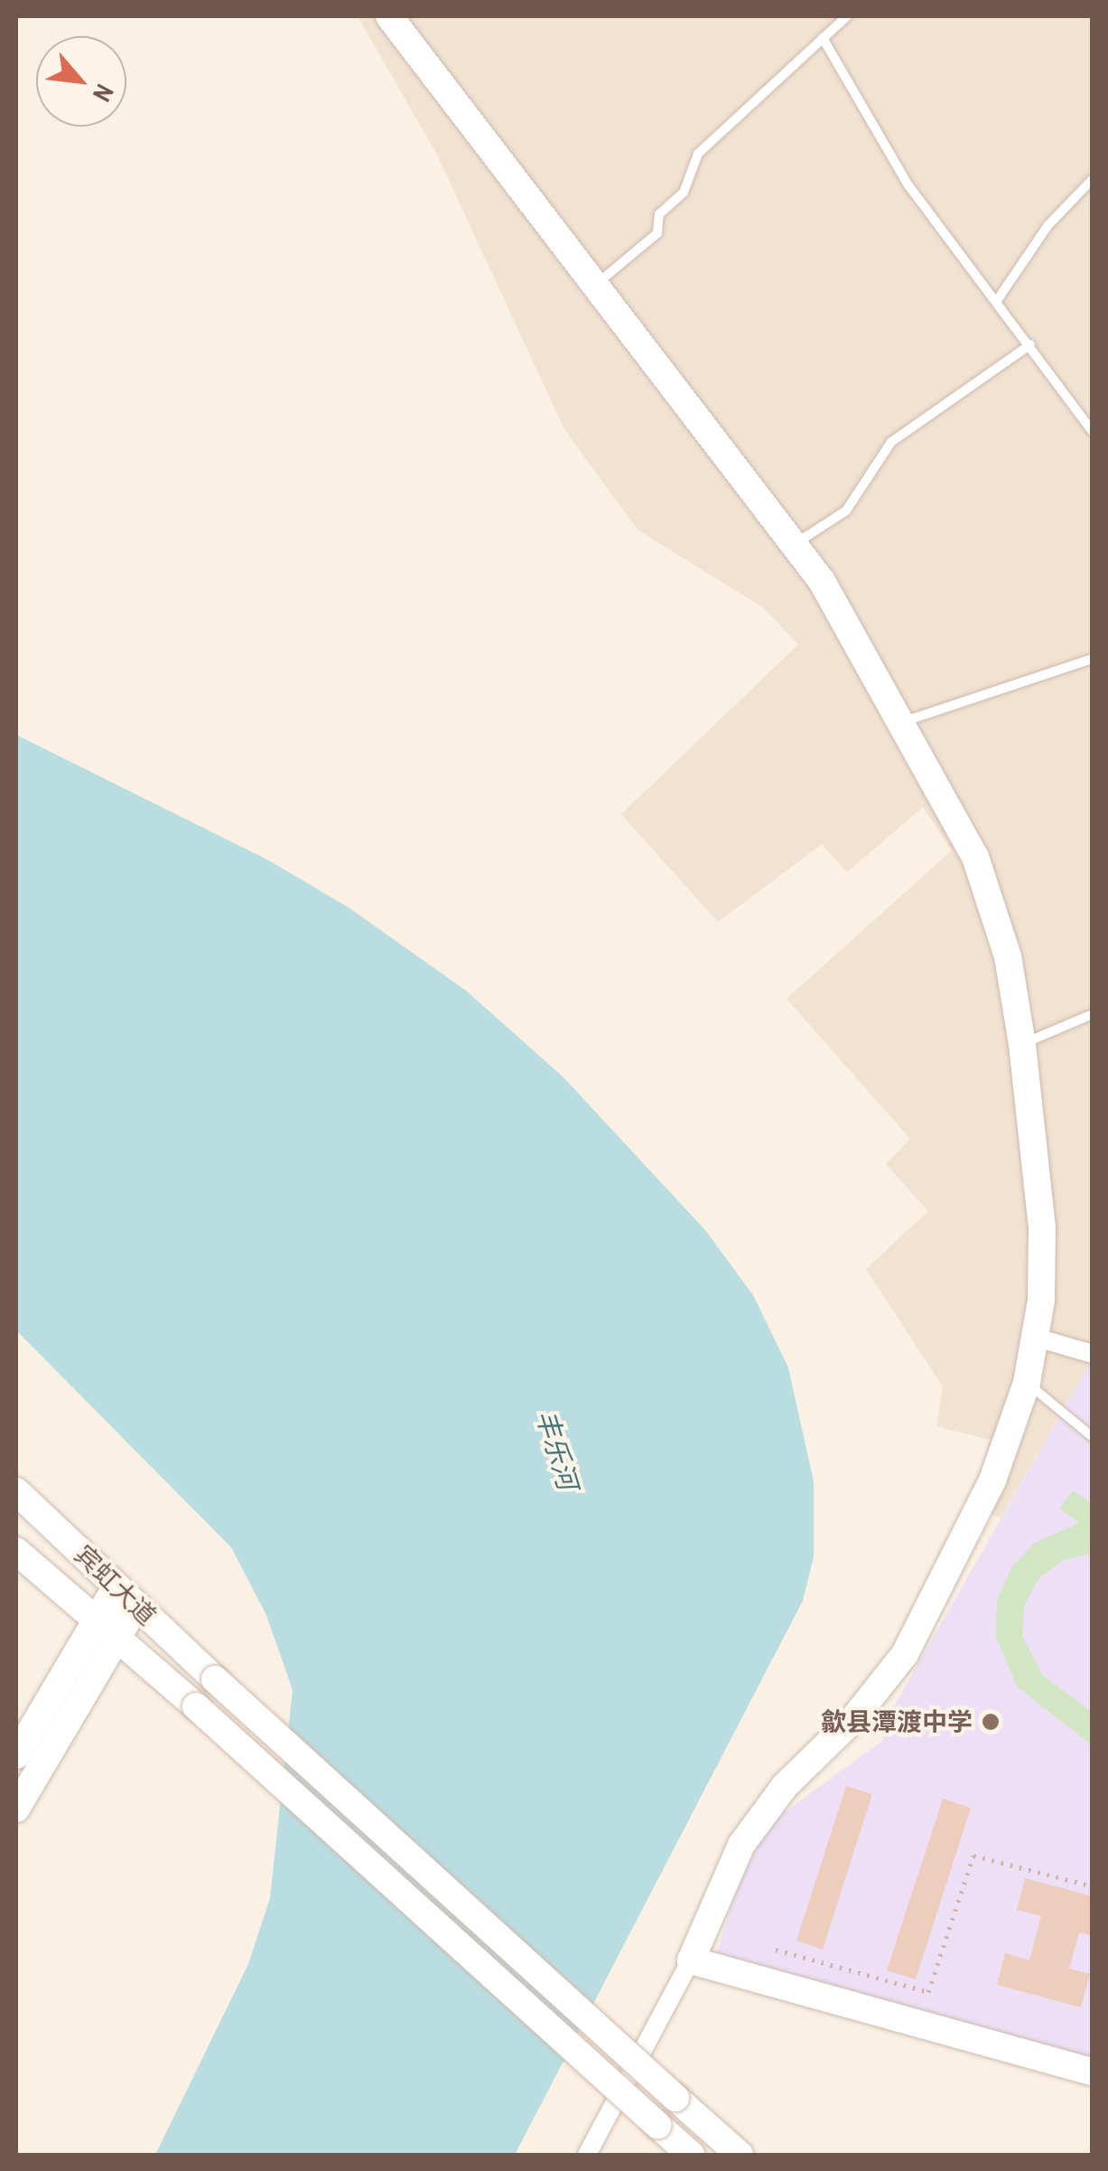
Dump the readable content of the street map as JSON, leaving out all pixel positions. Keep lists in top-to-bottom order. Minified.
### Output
{"streets":{"street":["宾虹大道"]},"water":["丰乐河"],"places":["歙县潭渡中学"],"north":"bottom right"}
